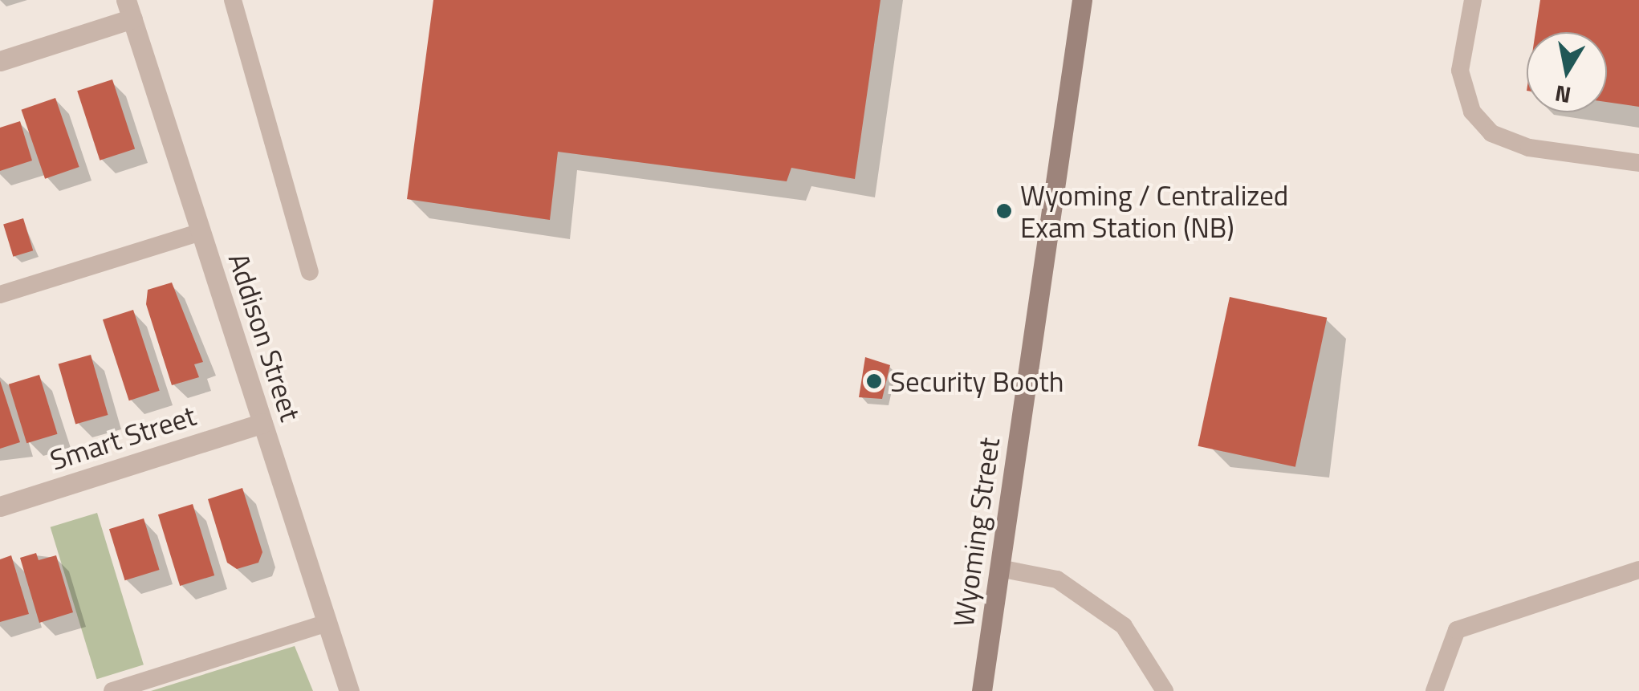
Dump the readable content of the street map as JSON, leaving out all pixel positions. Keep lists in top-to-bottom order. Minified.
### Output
{"streets":{"street":["Addison Street","Smart Street","Wyoming Street"]},"crossings":[["Addison Street","Smart Street"]],"places":["Wyoming / Centralized Exam Station (NB)","Security Booth"],"north":"bottom"}
